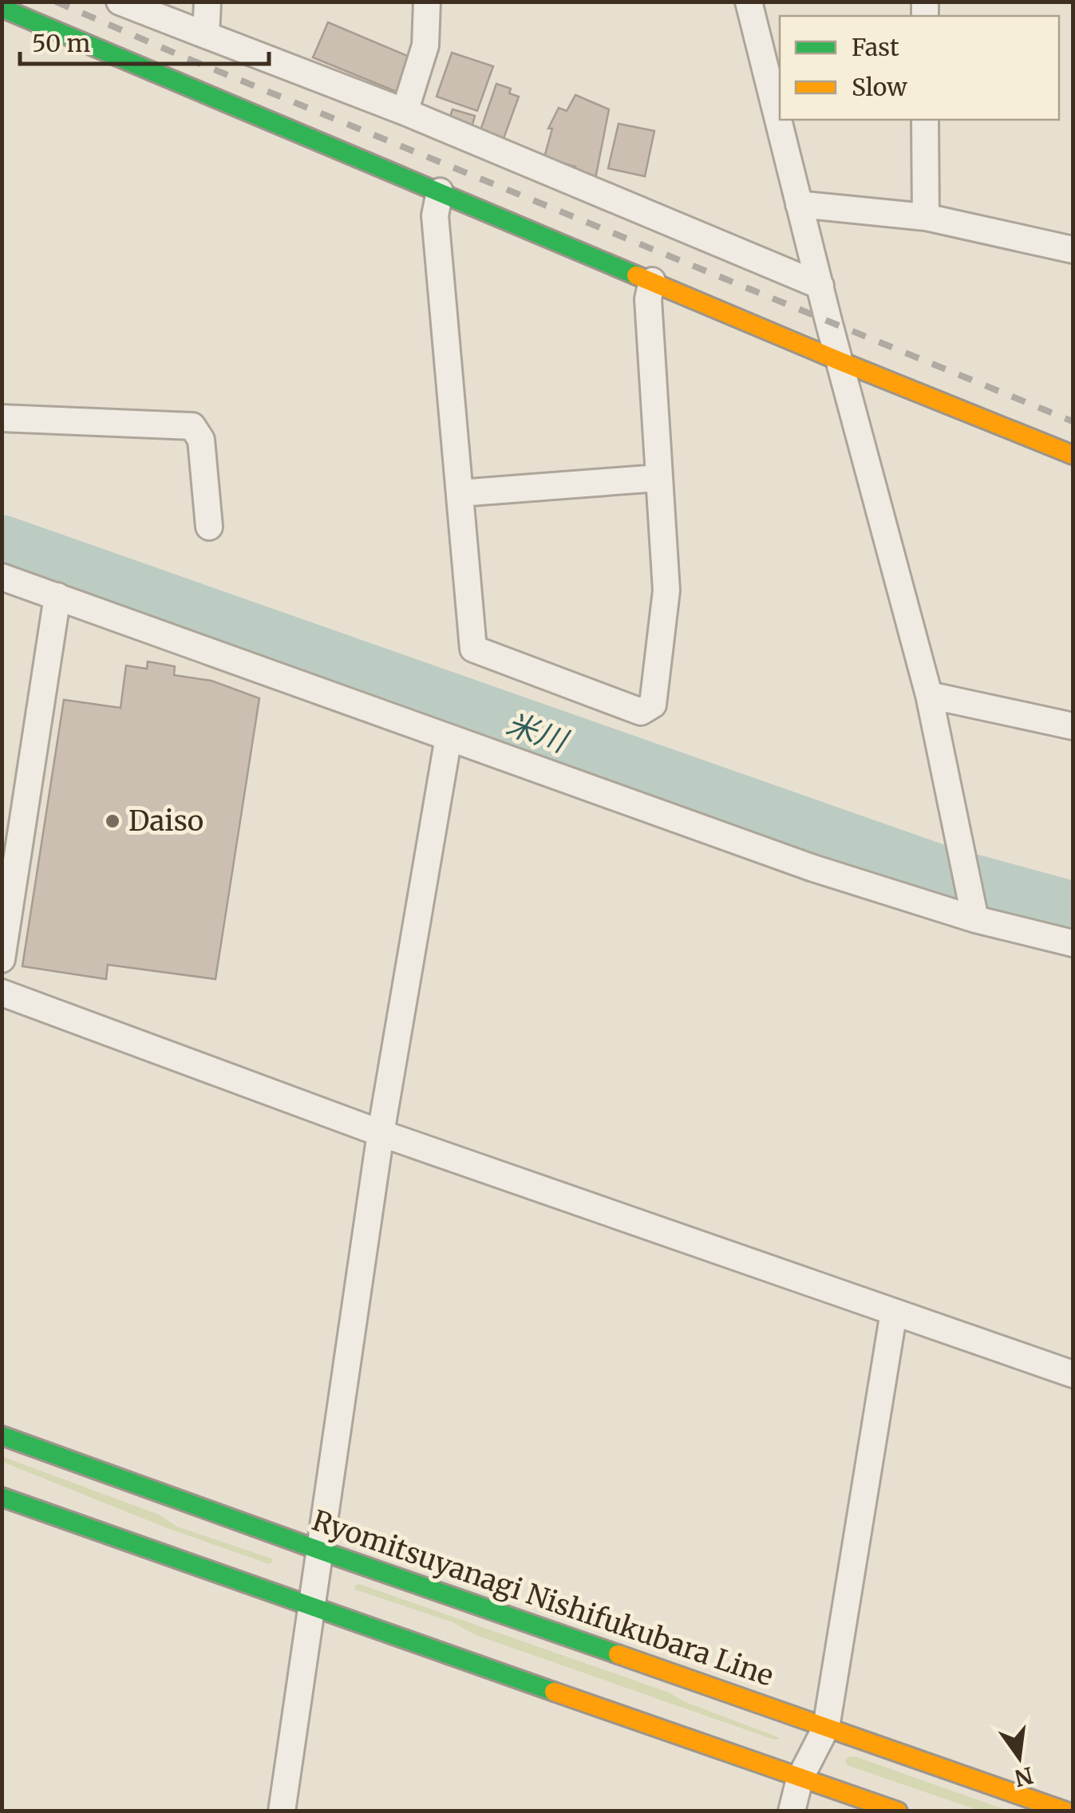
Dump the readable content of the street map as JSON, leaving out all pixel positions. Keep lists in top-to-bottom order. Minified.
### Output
{"streets":{"main road":["Ryomitsuyanagi Nishifukubara Line"]},"water":["米川"],"places":["Daiso"],"legend":["Fast","Slow"],"scale_bar":"50 m","north":"bottom"}
